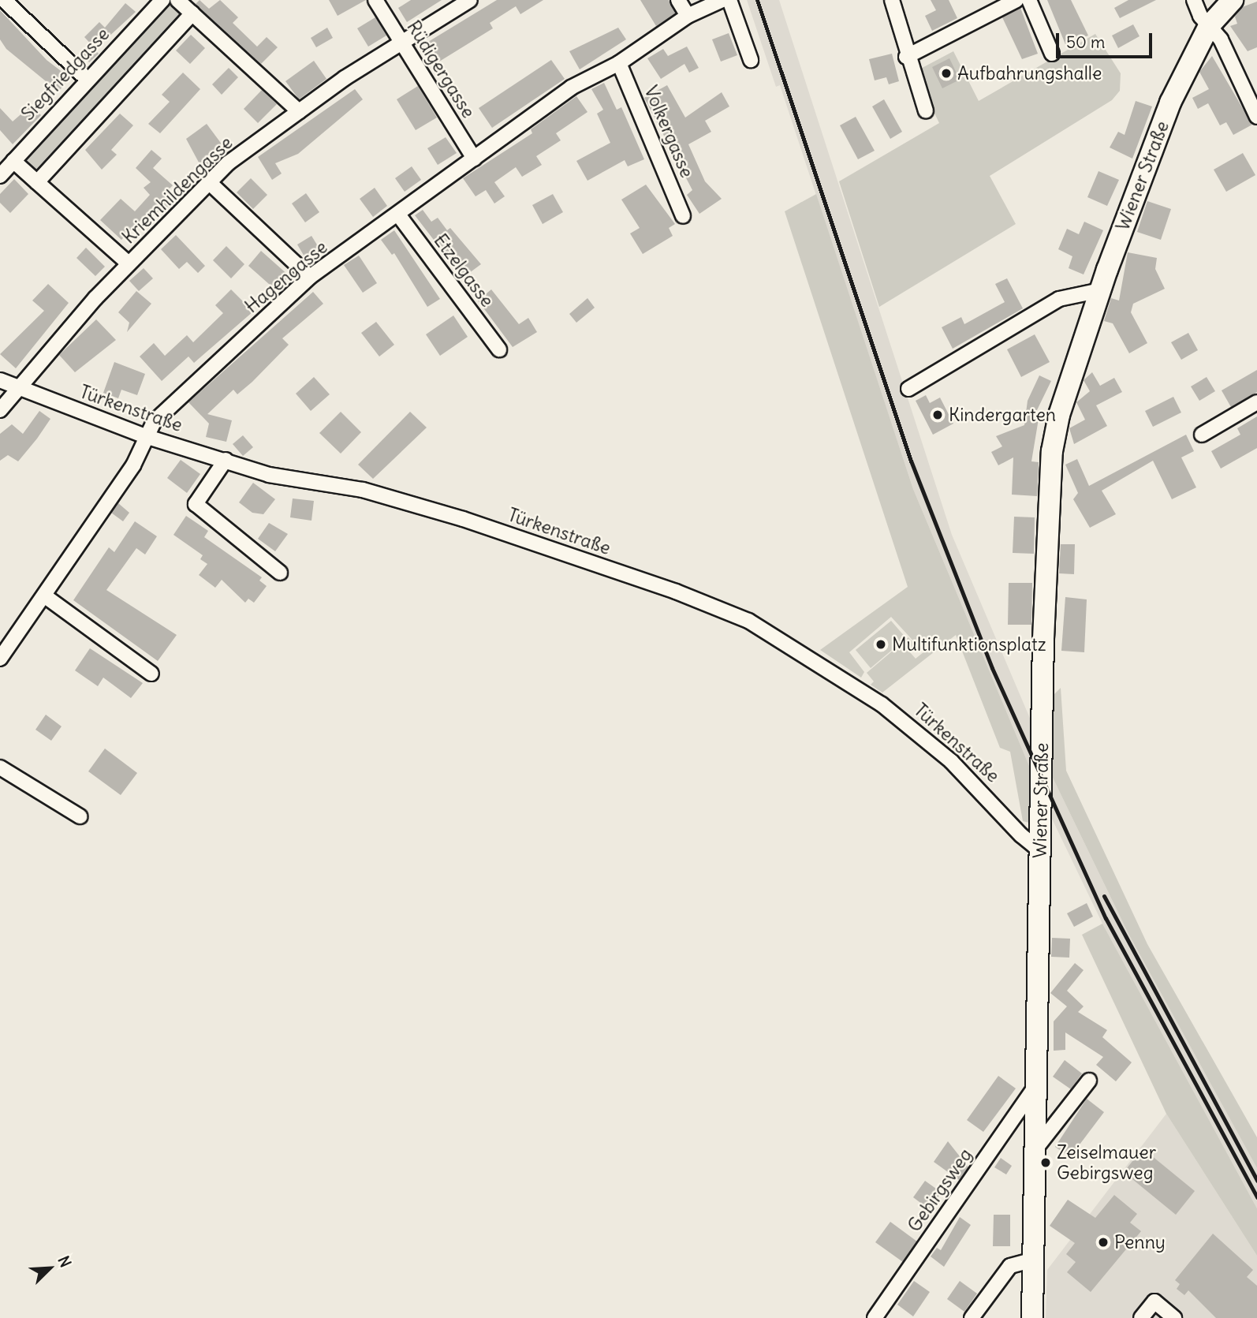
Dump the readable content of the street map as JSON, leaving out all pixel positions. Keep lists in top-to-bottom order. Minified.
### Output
{"streets":{"main road":["Wiener Straße"],"street":["Rüdigergasse","Siegfriedgasse","Volkergasse","Kriemhildengasse","Etzelgasse","Hagengasse","Türkenstraße","Gebirgsweg"]},"crossings":[["Rüdigergasse","Kriemhildengasse"],["Rüdigergasse","Hagengasse"],["Volkergasse","Hagengasse"],["Wiener Straße","Türkenstraße"],["Wiener Straße","Gebirgsweg"],["Kriemhildengasse","Türkenstraße"],["Etzelgasse","Hagengasse"],["Hagengasse","Türkenstraße"]],"places":["Aufbahrungshalle","Kindergarten","Multifunktionsplatz","Zeiselmauer Gebirgsweg","Penny"],"scale_bar":"50 m","north":"top right"}
